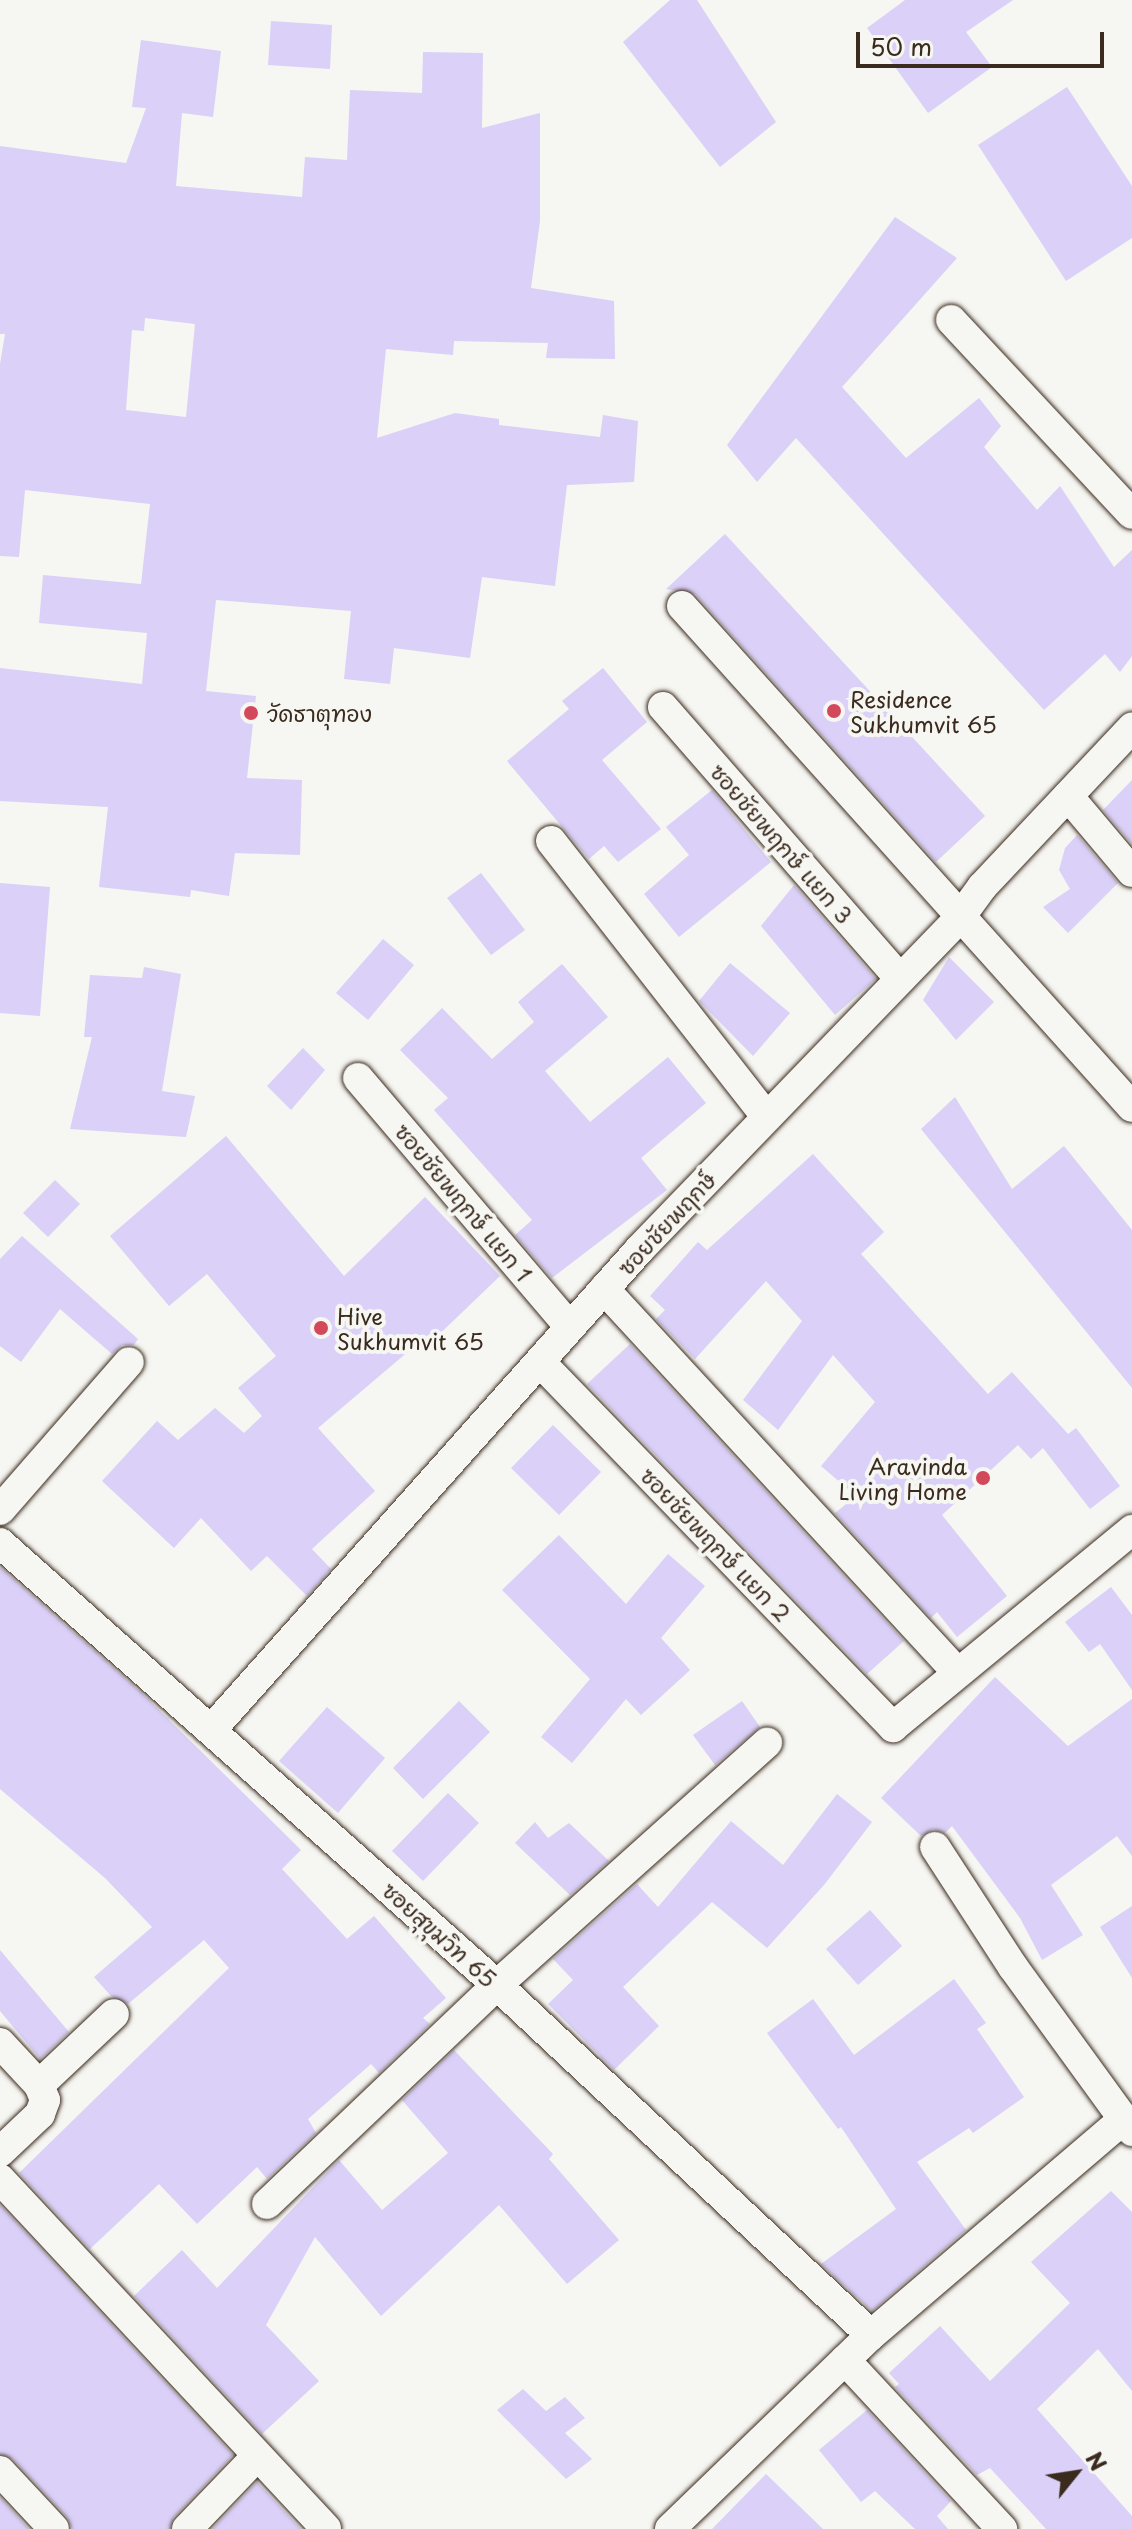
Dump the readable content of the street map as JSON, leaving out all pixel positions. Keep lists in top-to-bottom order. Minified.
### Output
{"streets":{"street":["ซอยชัยพฤกษ์ แยก 3","ซอยชัยพฤกษ์ แยก 1","ซอยชัยพฤกษ์","ซอยชัยพฤกษ์ แยก 2","ซอยสุขุมวิท 65"]},"crossings":[["ซอยชัยพฤกษ์ แยก 3","ซอยชัยพฤกษ์"],["ซอยชัยพฤกษ์ แยก 1","ซอยชัยพฤกษ์"],["ซอยชัยพฤกษ์","ซอยชัยพฤกษ์ แยก 2"],["ซอยชัยพฤกษ์","ซอยสุขุมวิท 65"]],"places":["Residence Sukhumvit 65","วัดธาตุทอง","Hive Sukhumvit 65","Aravinda Living Home"],"scale_bar":"50 m","north":"top right"}
